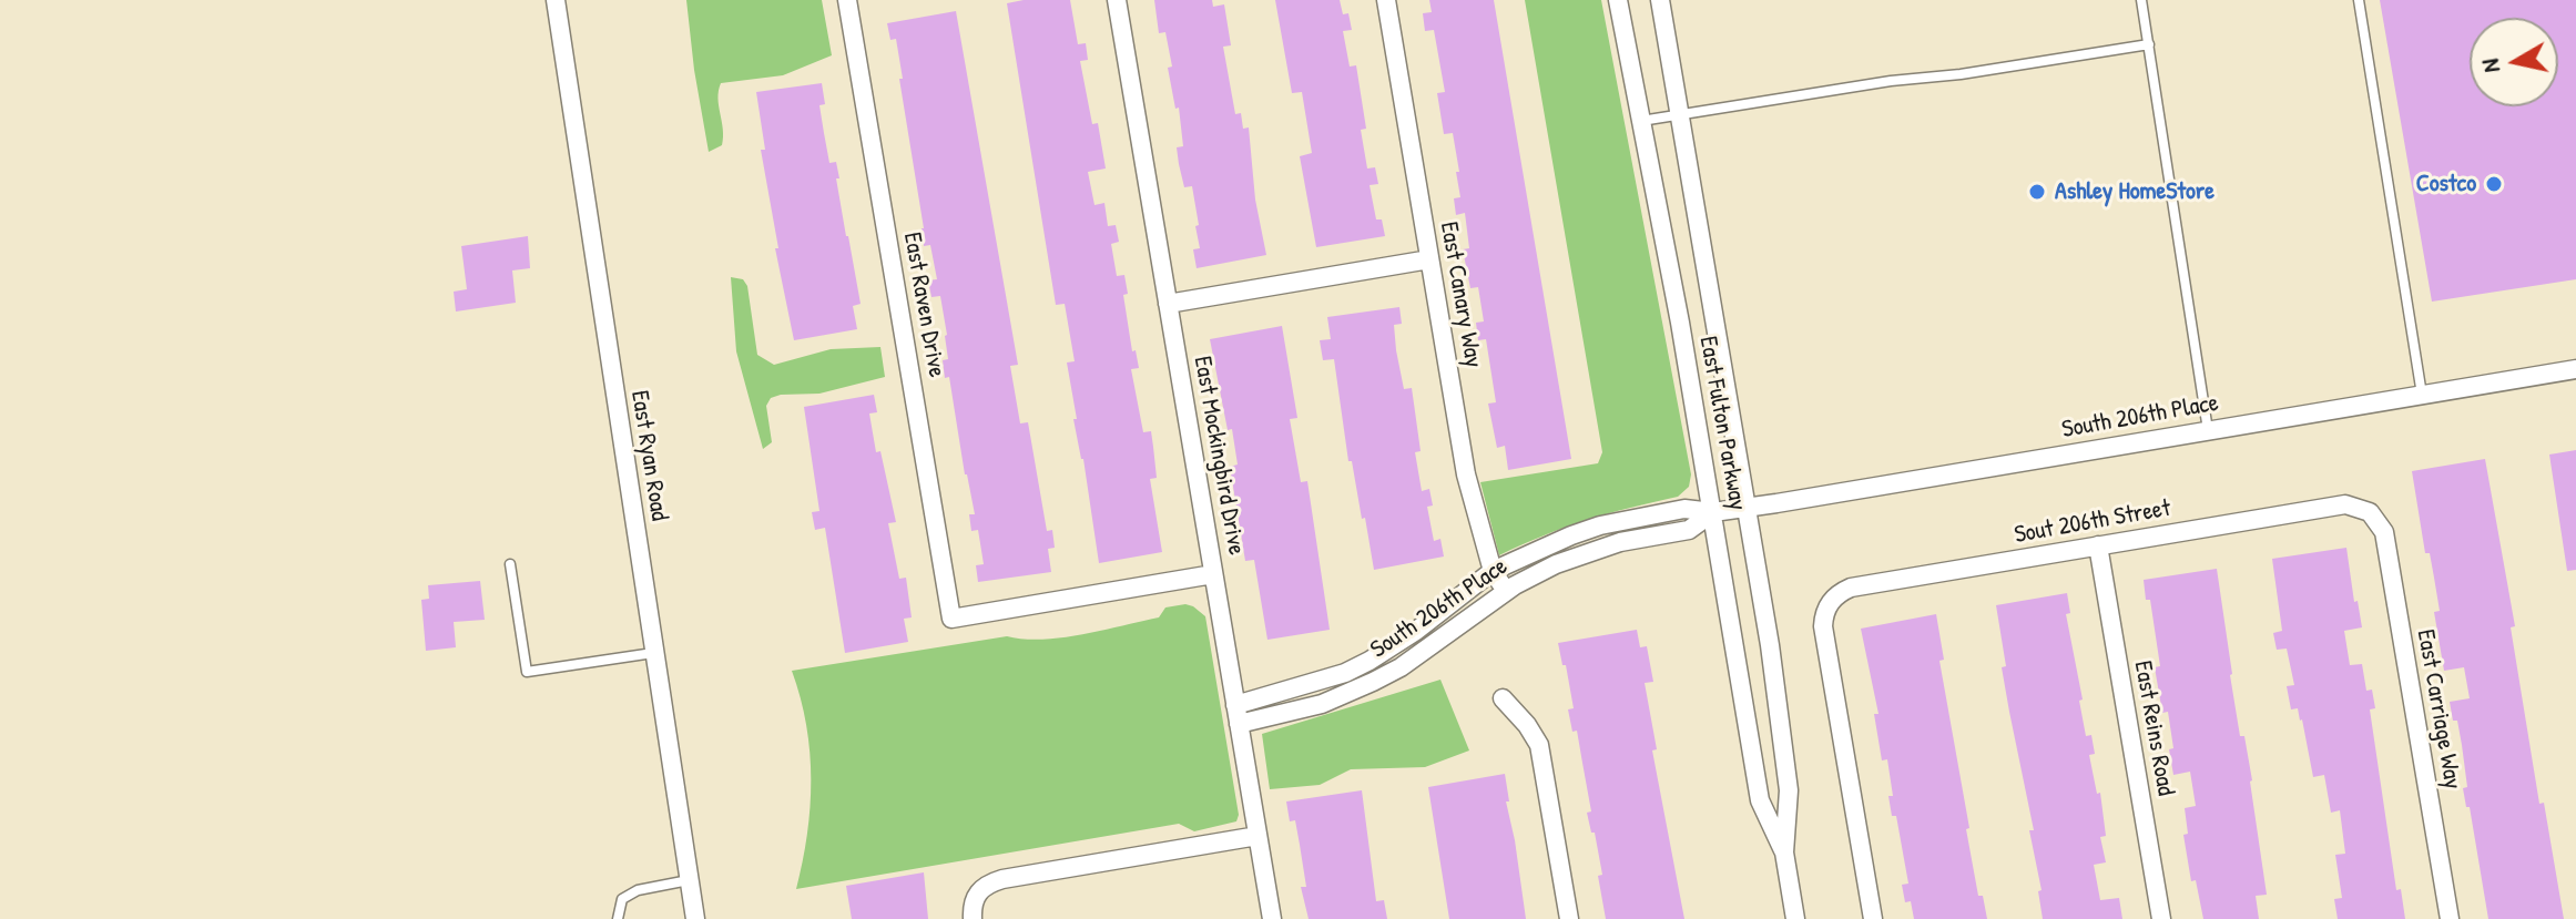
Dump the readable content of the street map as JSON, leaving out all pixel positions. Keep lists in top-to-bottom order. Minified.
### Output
{"streets":{"street":["East Canary Way","East Raven Drive","South 206th Place","East Fulton Parkway","East Ryan Road","East Mockingbird Drive","Sout 206th Street","East Carriage Way","East Reins Road"]},"crossings":[["East Canary Way","South 206th Place"],["East Raven Drive","East Mockingbird Drive"],["South 206th Place","East Fulton Parkway"],["South 206th Place","East Mockingbird Drive"],["Sout 206th Street","East Carriage Way"],["Sout 206th Street","East Reins Road"]],"places":["Costco","Ashley HomeStore"],"north":"left"}
